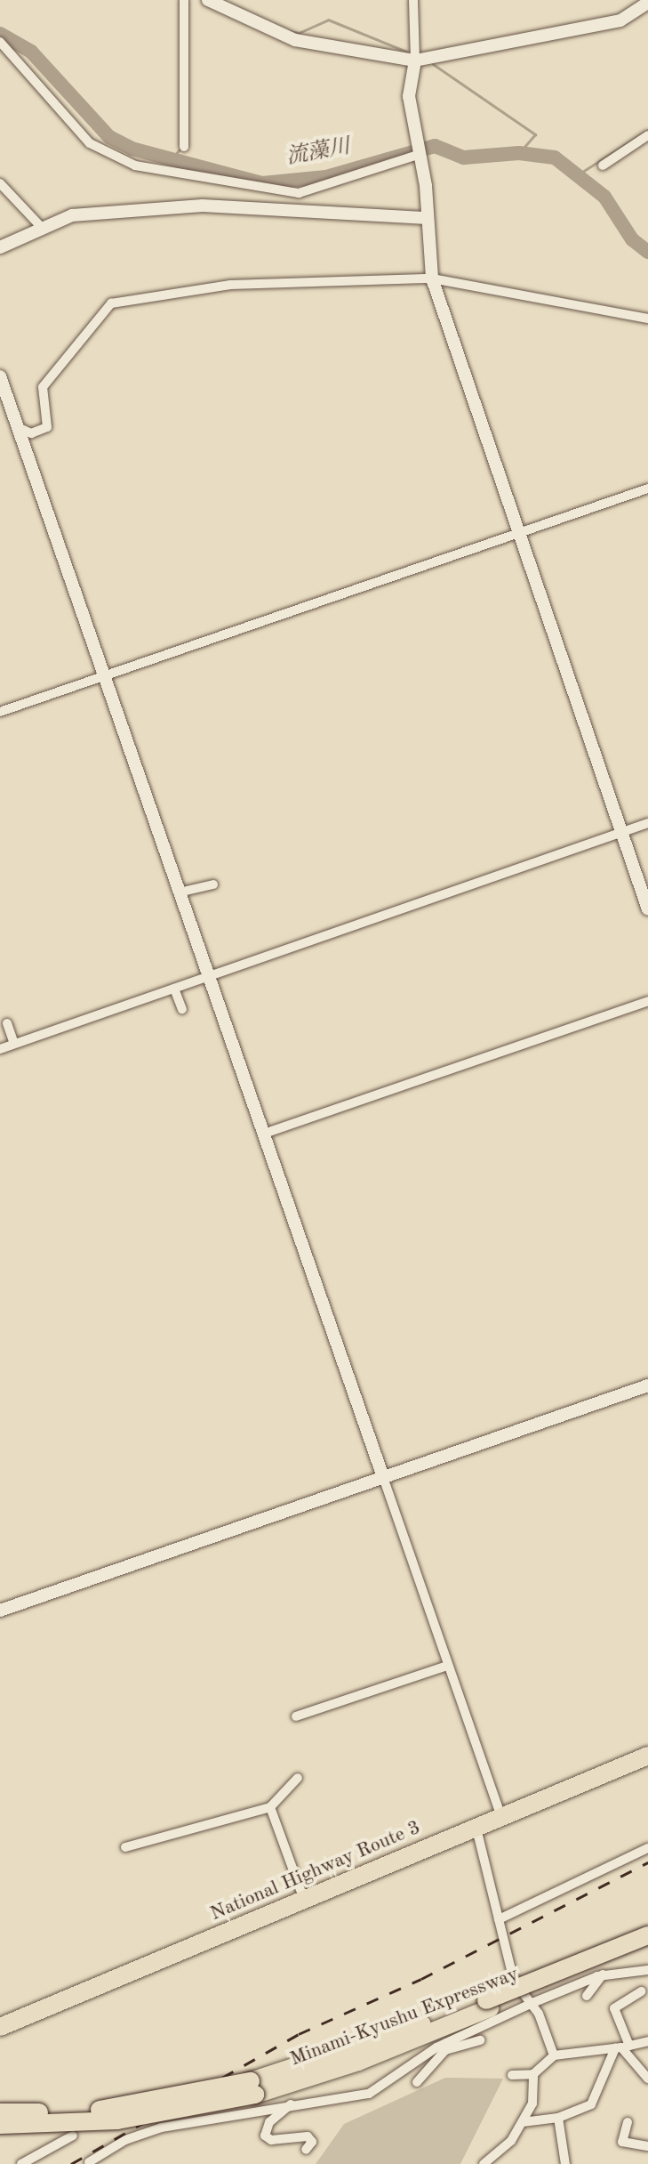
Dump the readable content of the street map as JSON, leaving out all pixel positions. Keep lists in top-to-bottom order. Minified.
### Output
{"streets":{"highway":["National Highway Route 3","Minami-Kyushu Expressway"]},"water":["流藻川"]}
